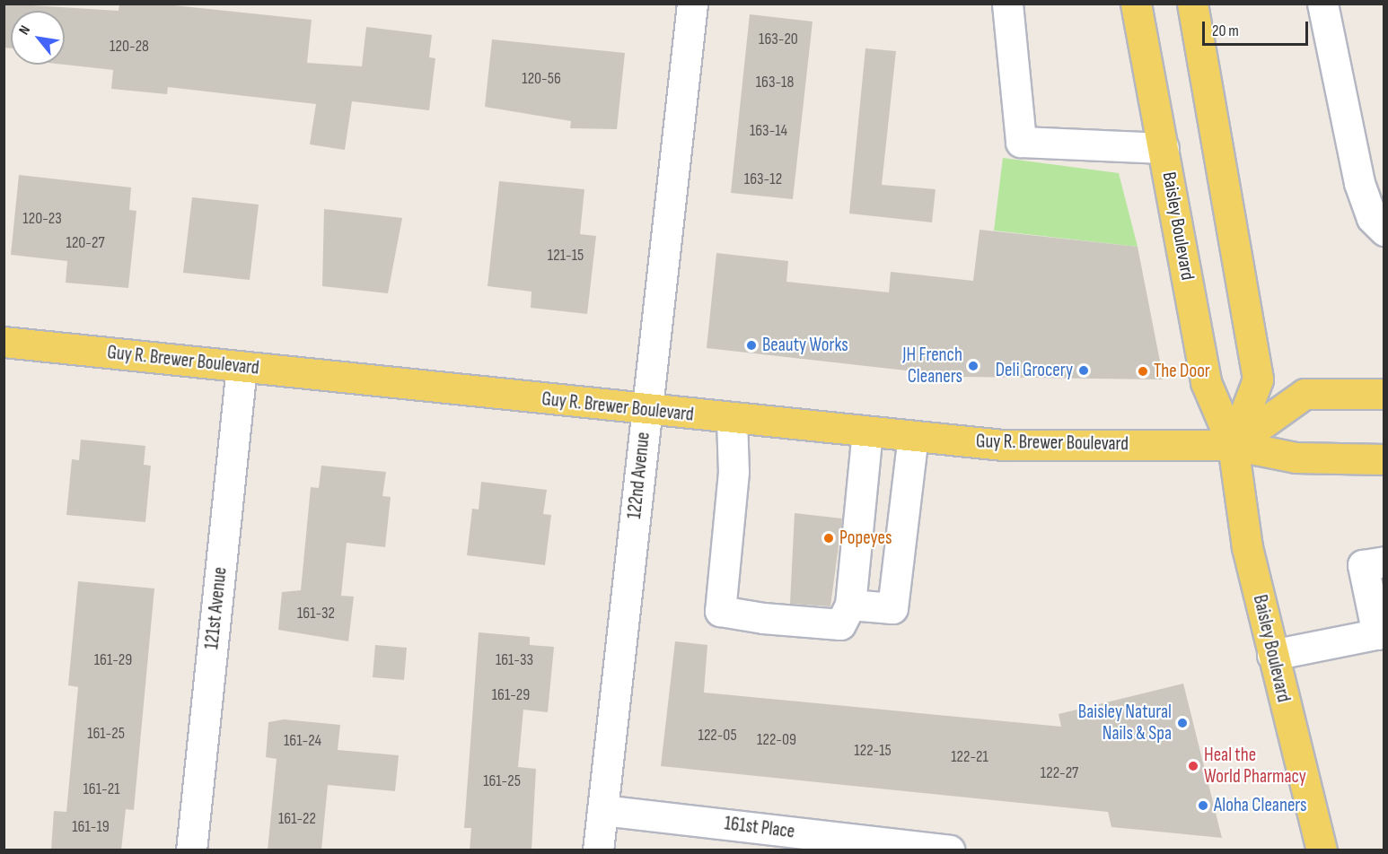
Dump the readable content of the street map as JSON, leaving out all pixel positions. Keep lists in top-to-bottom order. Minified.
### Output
{"streets":{"main road":["Baisley Boulevard","Guy R. Brewer Boulevard"],"street":["122nd Avenue","121st Avenue","161st Place"]},"crossings":[["Baisley Boulevard","Guy R. Brewer Boulevard"],["Guy R. Brewer Boulevard","122nd Avenue"],["Guy R. Brewer Boulevard","121st Avenue"],["122nd Avenue","161st Place"]],"places":["Beauty Works","JH French Cleaners","Deli Grocery","The Door","Popeyes","Baisley Natural Nails & Spa","Heal the World Pharmacy","Aloha Cleaners"],"house_numbers":["163-20","120-28","120-56","163-18","163-14","163-12","120-23","120-27","121-15","161-32","161-29","161-33","161-29","161-25","122-05","122-09","161-24","122-15","122-21","122-27","161-25","161-21","161-22","161-19"],"scale_bar":"20 m","north":"top left"}
